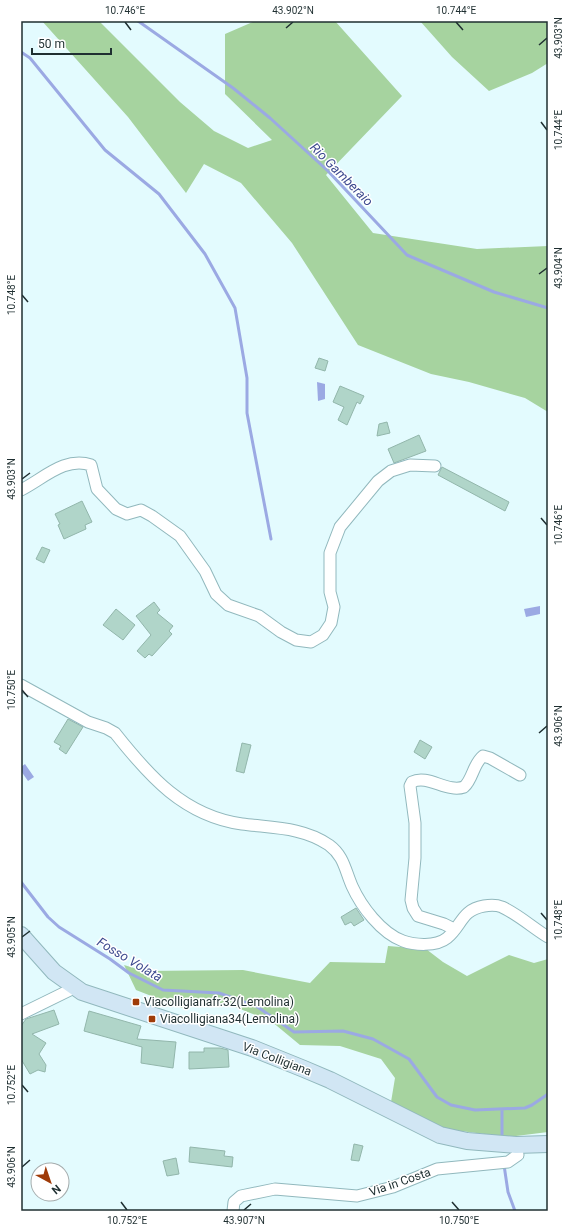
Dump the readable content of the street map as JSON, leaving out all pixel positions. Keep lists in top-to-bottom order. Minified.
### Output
{"streets":{"street":["Via Colligiana","Via in Costa"]},"crossings":[["Via Colligiana","Via in Costa"]],"water":["Rio Gamberaio","Fosso Volata"],"places":{"transit":["Viacolligianafr.32(Lemolina)","Viacolligiana34(Lemolina)"]},"scale_bar":"50 m","north":"bottom right","coordinates":["10.746°E","43.902°N","10.744°E","43.903°N","43.904°N","10.748°E","10.750°E","43.906°N","43.905°N","10.752°E","43.907°N"]}
